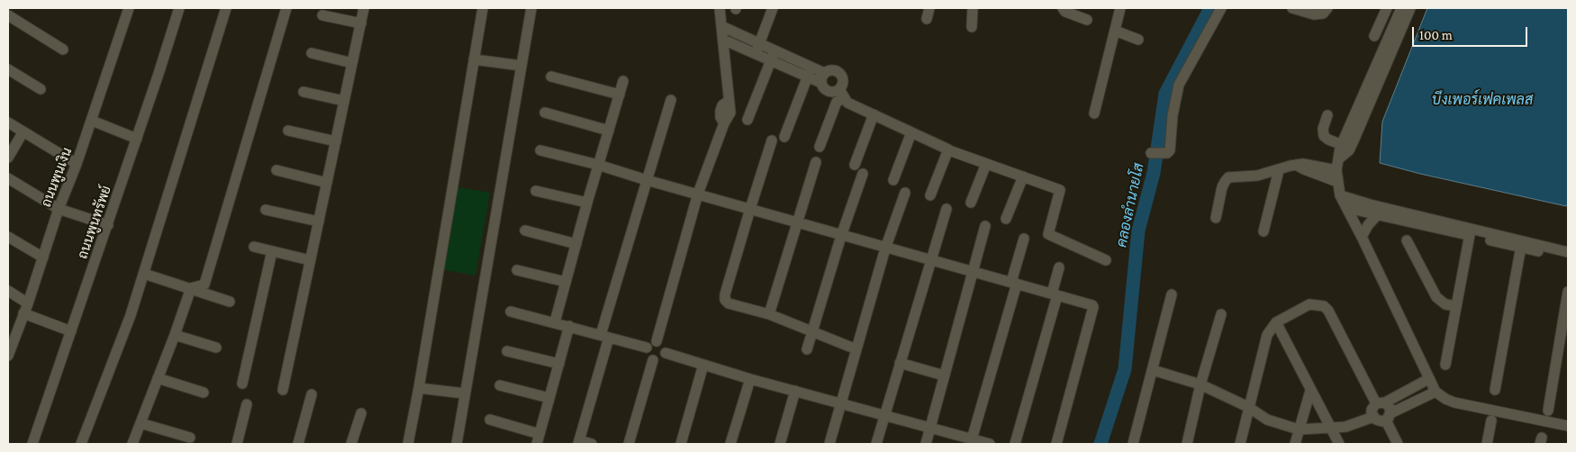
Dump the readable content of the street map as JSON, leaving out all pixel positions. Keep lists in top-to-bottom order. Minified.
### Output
{"streets":{"street":["ถนนพูนเงิน","ถนนพูนทรัพย์"]},"water":["บึงเพอร์เฟคเพลส","คลองลำนายโส"],"scale_bar":"100 m"}
